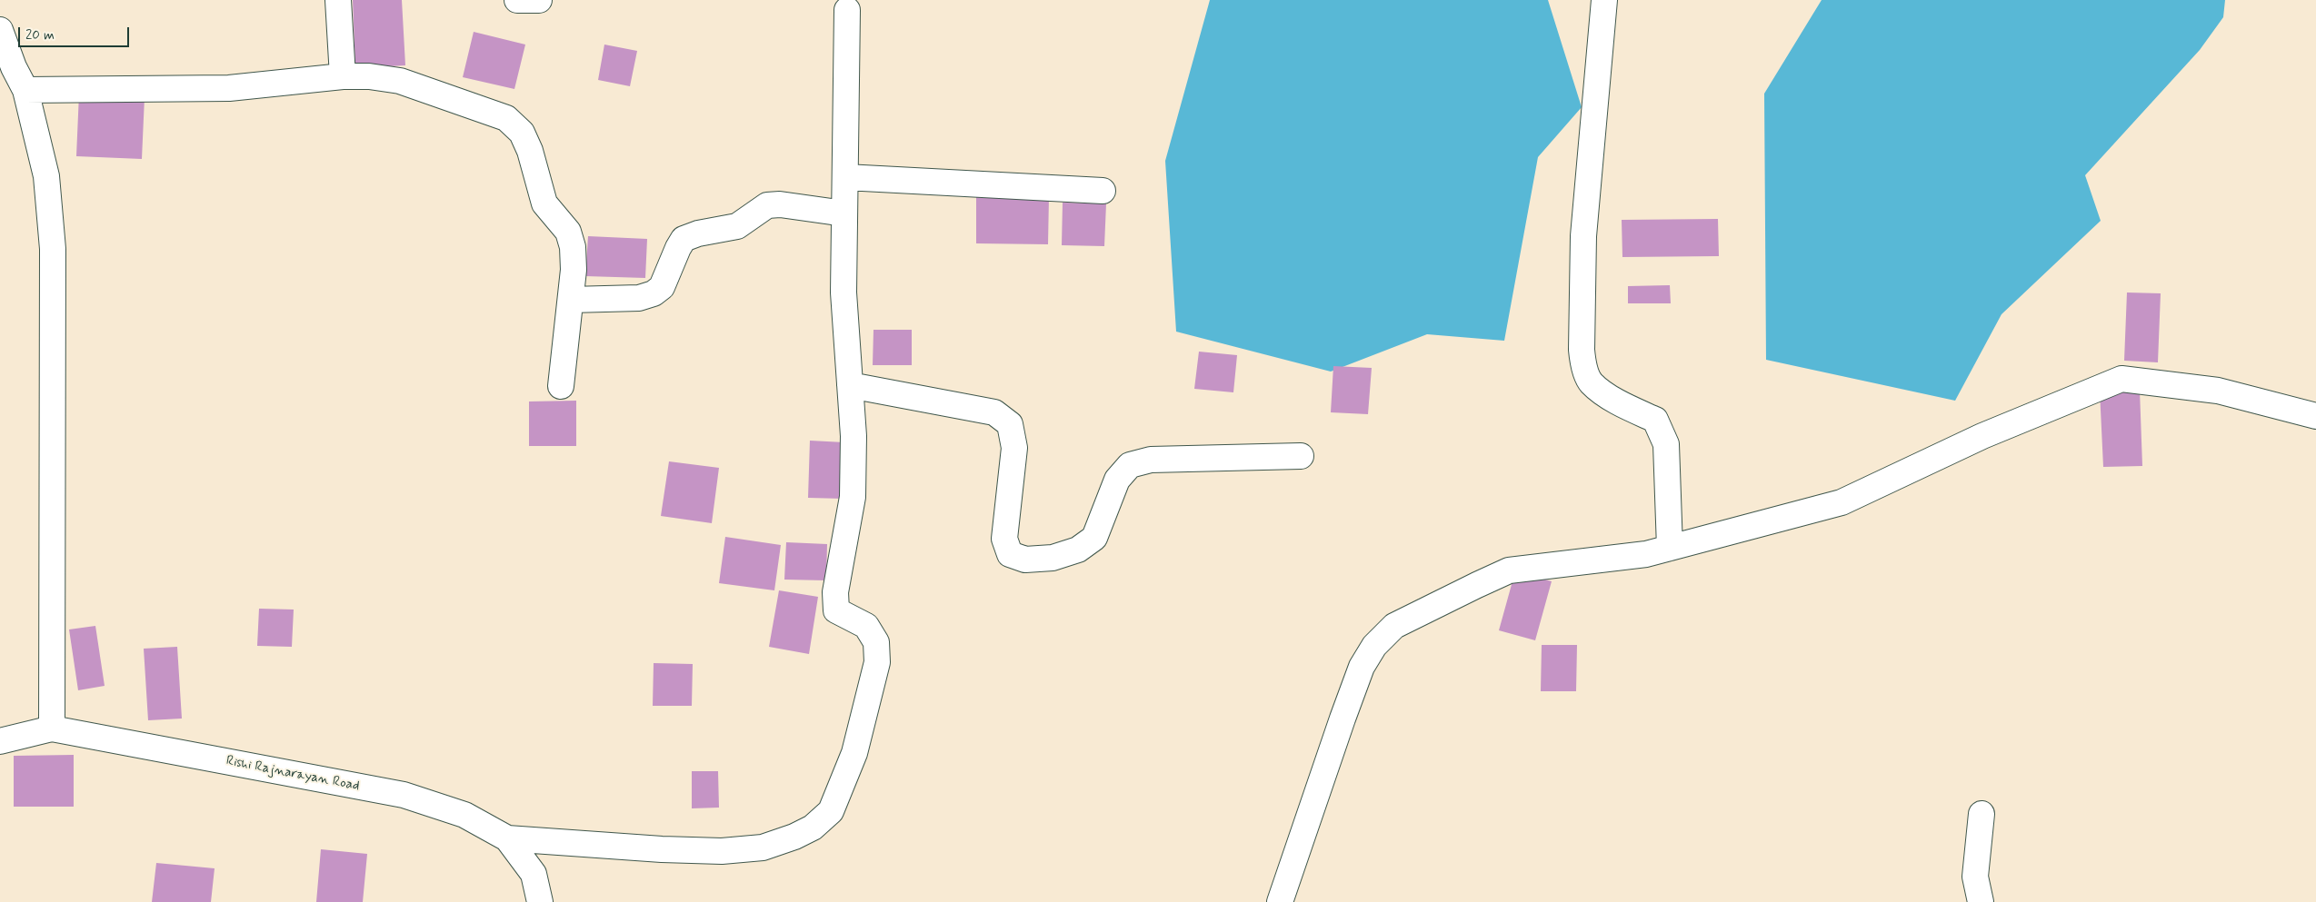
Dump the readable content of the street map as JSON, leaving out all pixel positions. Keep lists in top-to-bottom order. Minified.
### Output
{"streets":{"street":["Rishi Rajnarayan Road"]},"scale_bar":"20 m"}
